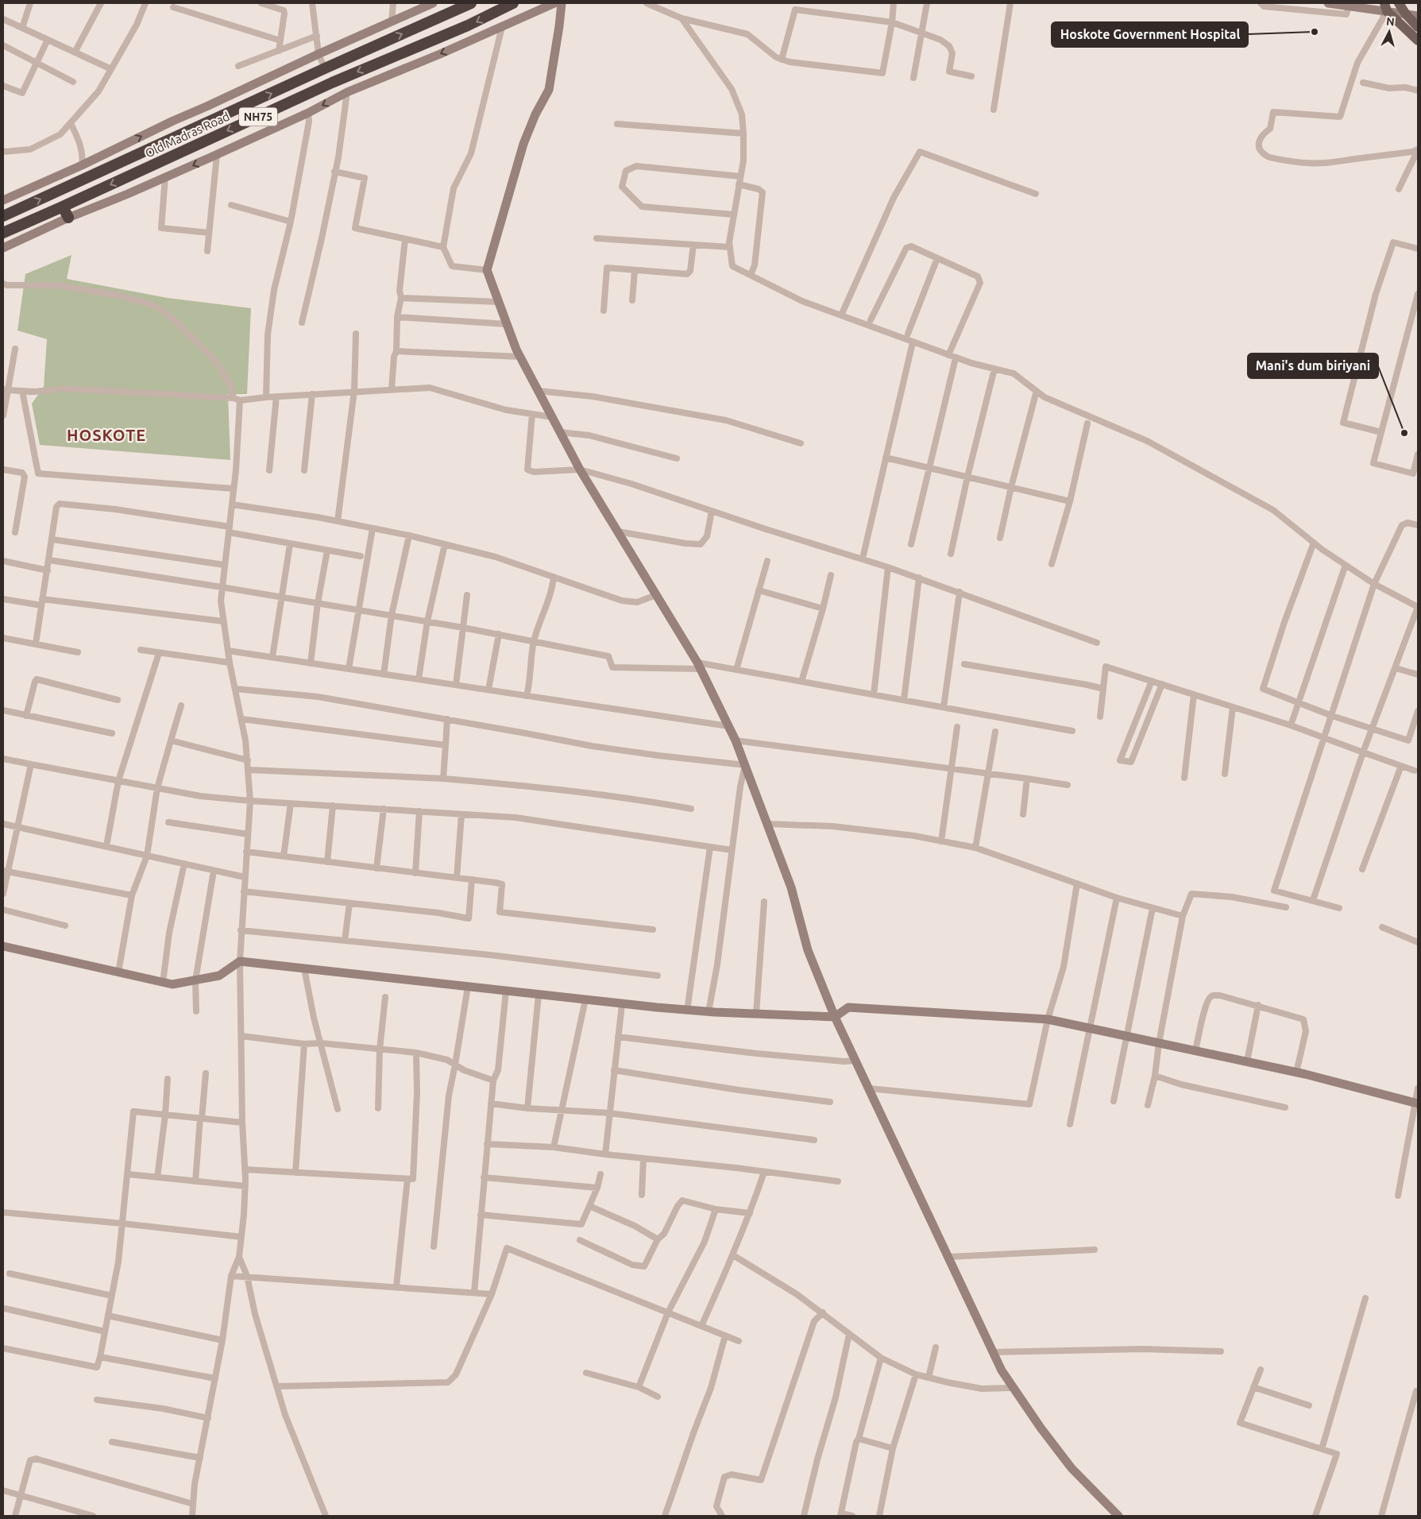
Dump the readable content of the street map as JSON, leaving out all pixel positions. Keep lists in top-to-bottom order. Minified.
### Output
{"streets":{"highway":["NH75","Old Madras Road"]},"districts":["HOSKOTE"],"places":["Hoskote Government Hospital","Mani's dum biriyani"],"north":"top"}
